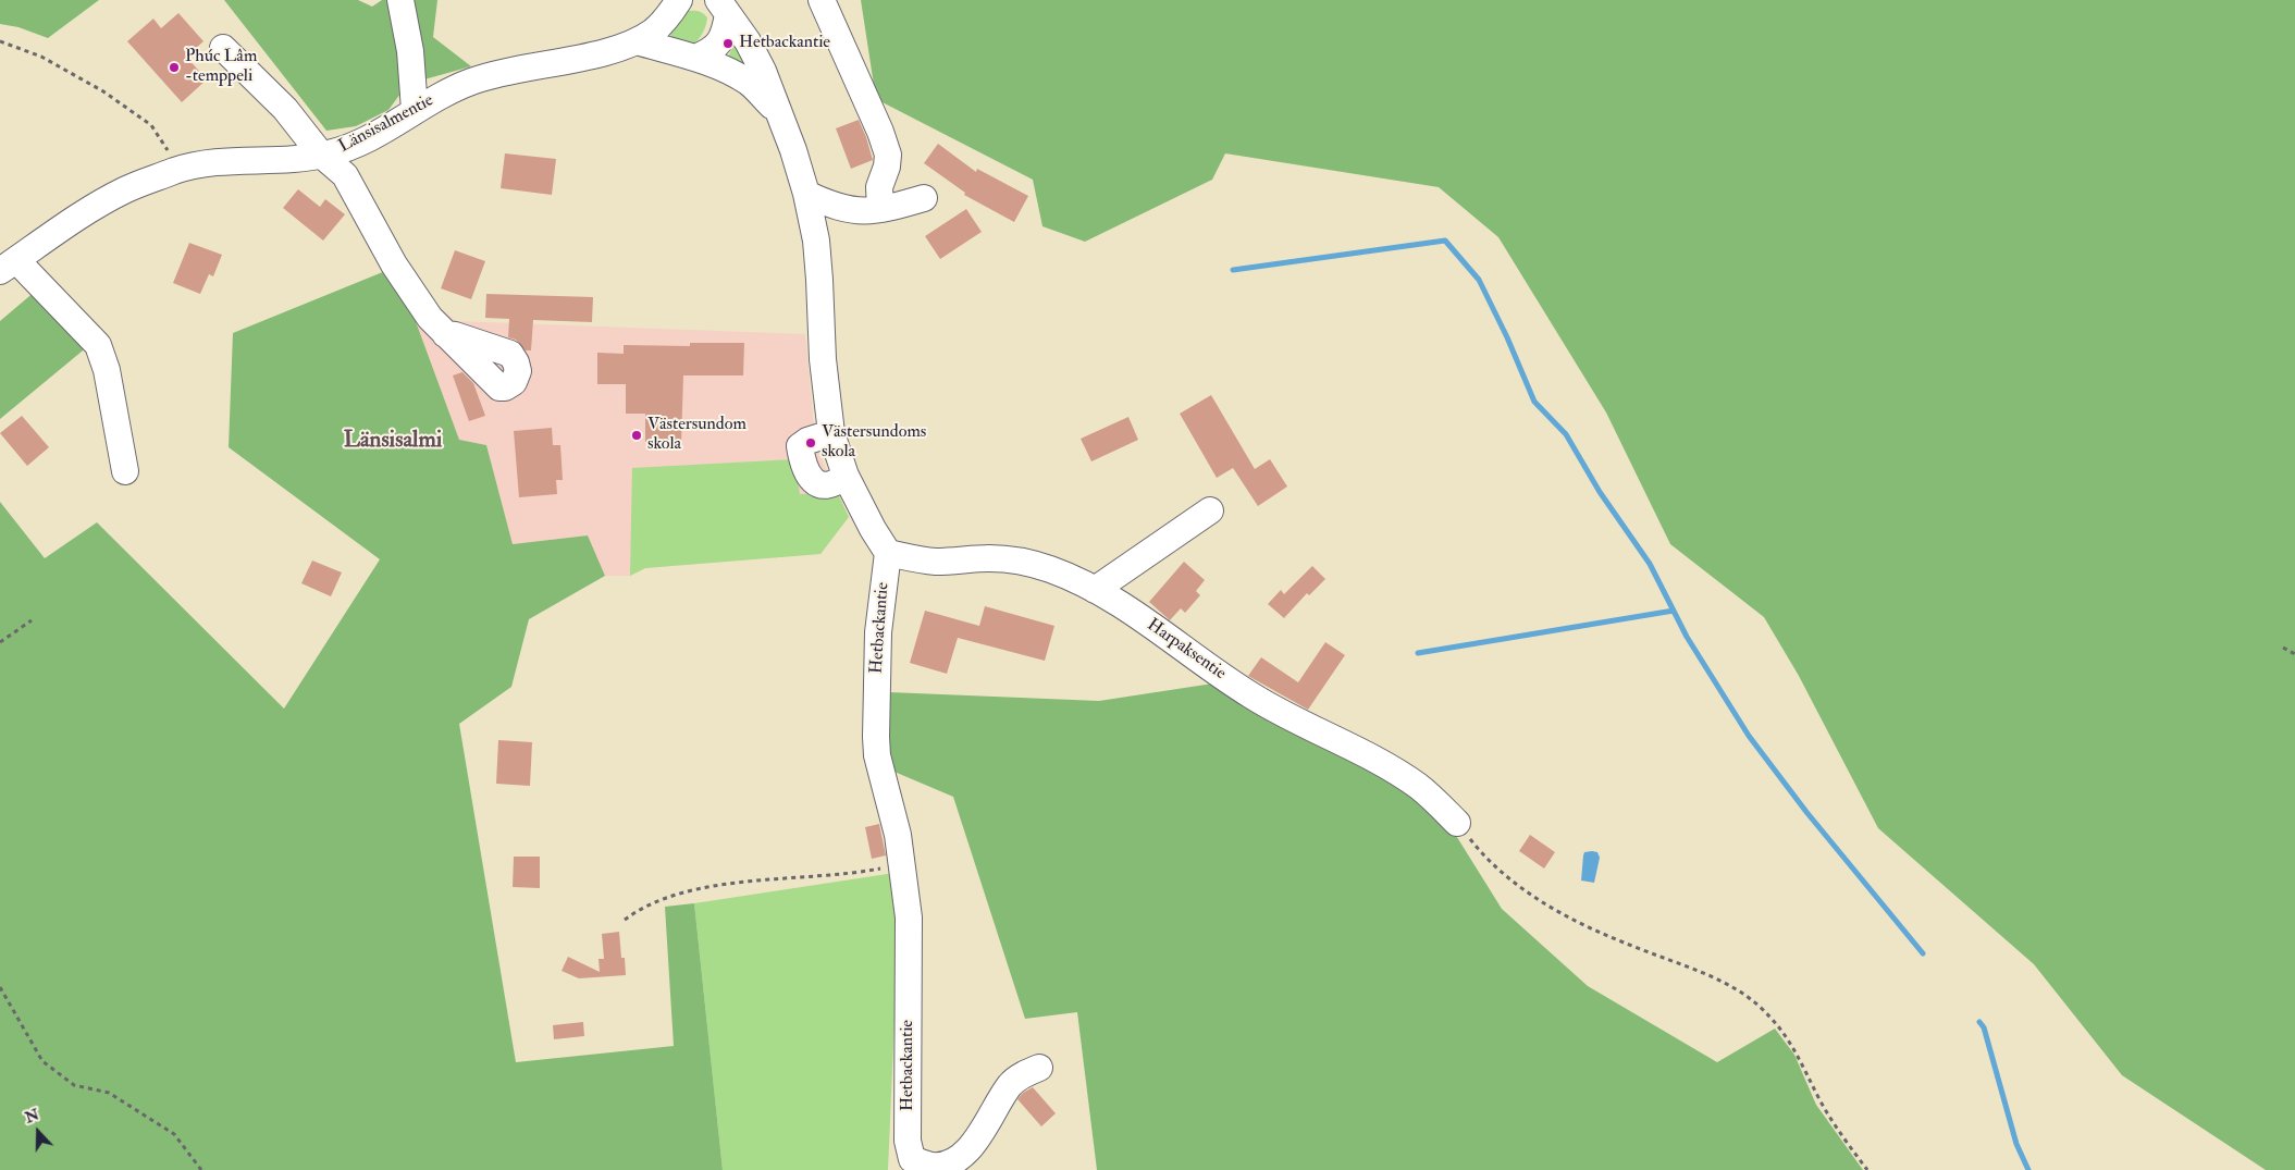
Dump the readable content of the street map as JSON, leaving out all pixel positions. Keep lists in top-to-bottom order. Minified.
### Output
{"streets":{"street":["Länsisalmentie","Hetbackantie","Harpaksentie"]},"crossings":[["Hetbackantie","Harpaksentie"]],"districts":["Länsisalmi"],"places":["Hetbackantie","Phúc Lâm -temppeli","Västersundom skola","Västersundoms skola"],"north":"top"}
